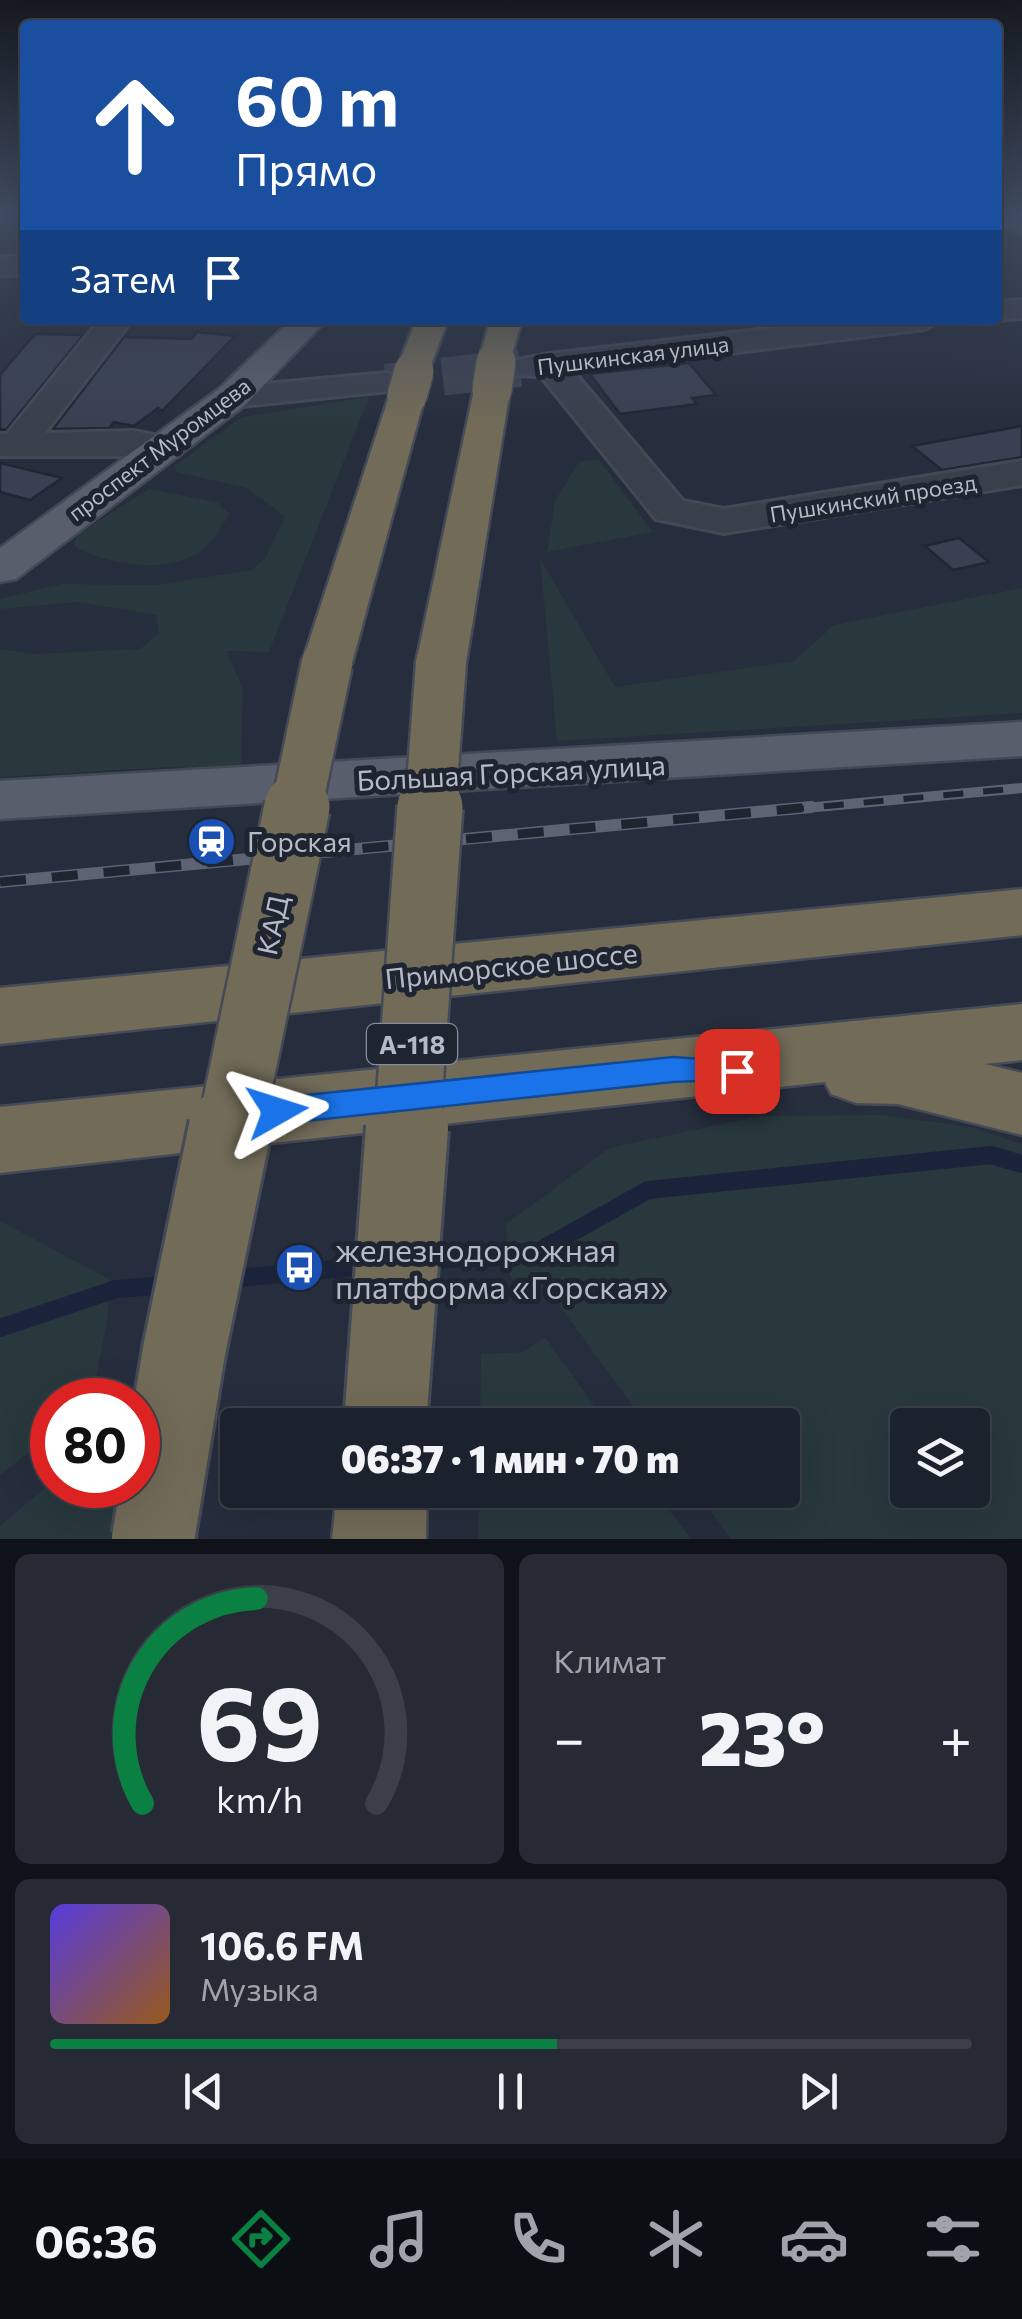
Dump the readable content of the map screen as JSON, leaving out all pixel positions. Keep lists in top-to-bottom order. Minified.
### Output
{"streets":{"highway":["КАД","Приморское шоссе","А-118"],"main road":["проспект Муромцева","Большая Горская улица"],"street":["Пушкинская улица","Пушкинский проезд"]},"crossings":[["Пушкинская улица","Пушкинский проезд"],["Пушкинская улица","А-118"],["Пушкинский проезд","А-118"]],"places":{"station":["Горская"],"bus stop":["железнодорожная платформа «Горская»"]},"page":{"turn":["60 m","Прямо"],"then":"Затем","limit":"80","trip":"06:37 · 1 мин · 70 m","tile":"Климат","heat":["−","23°","+"],"song":["106.6 FM","Музыка"],"tabs":"06:36","gauge":["69","km/h"]}}
